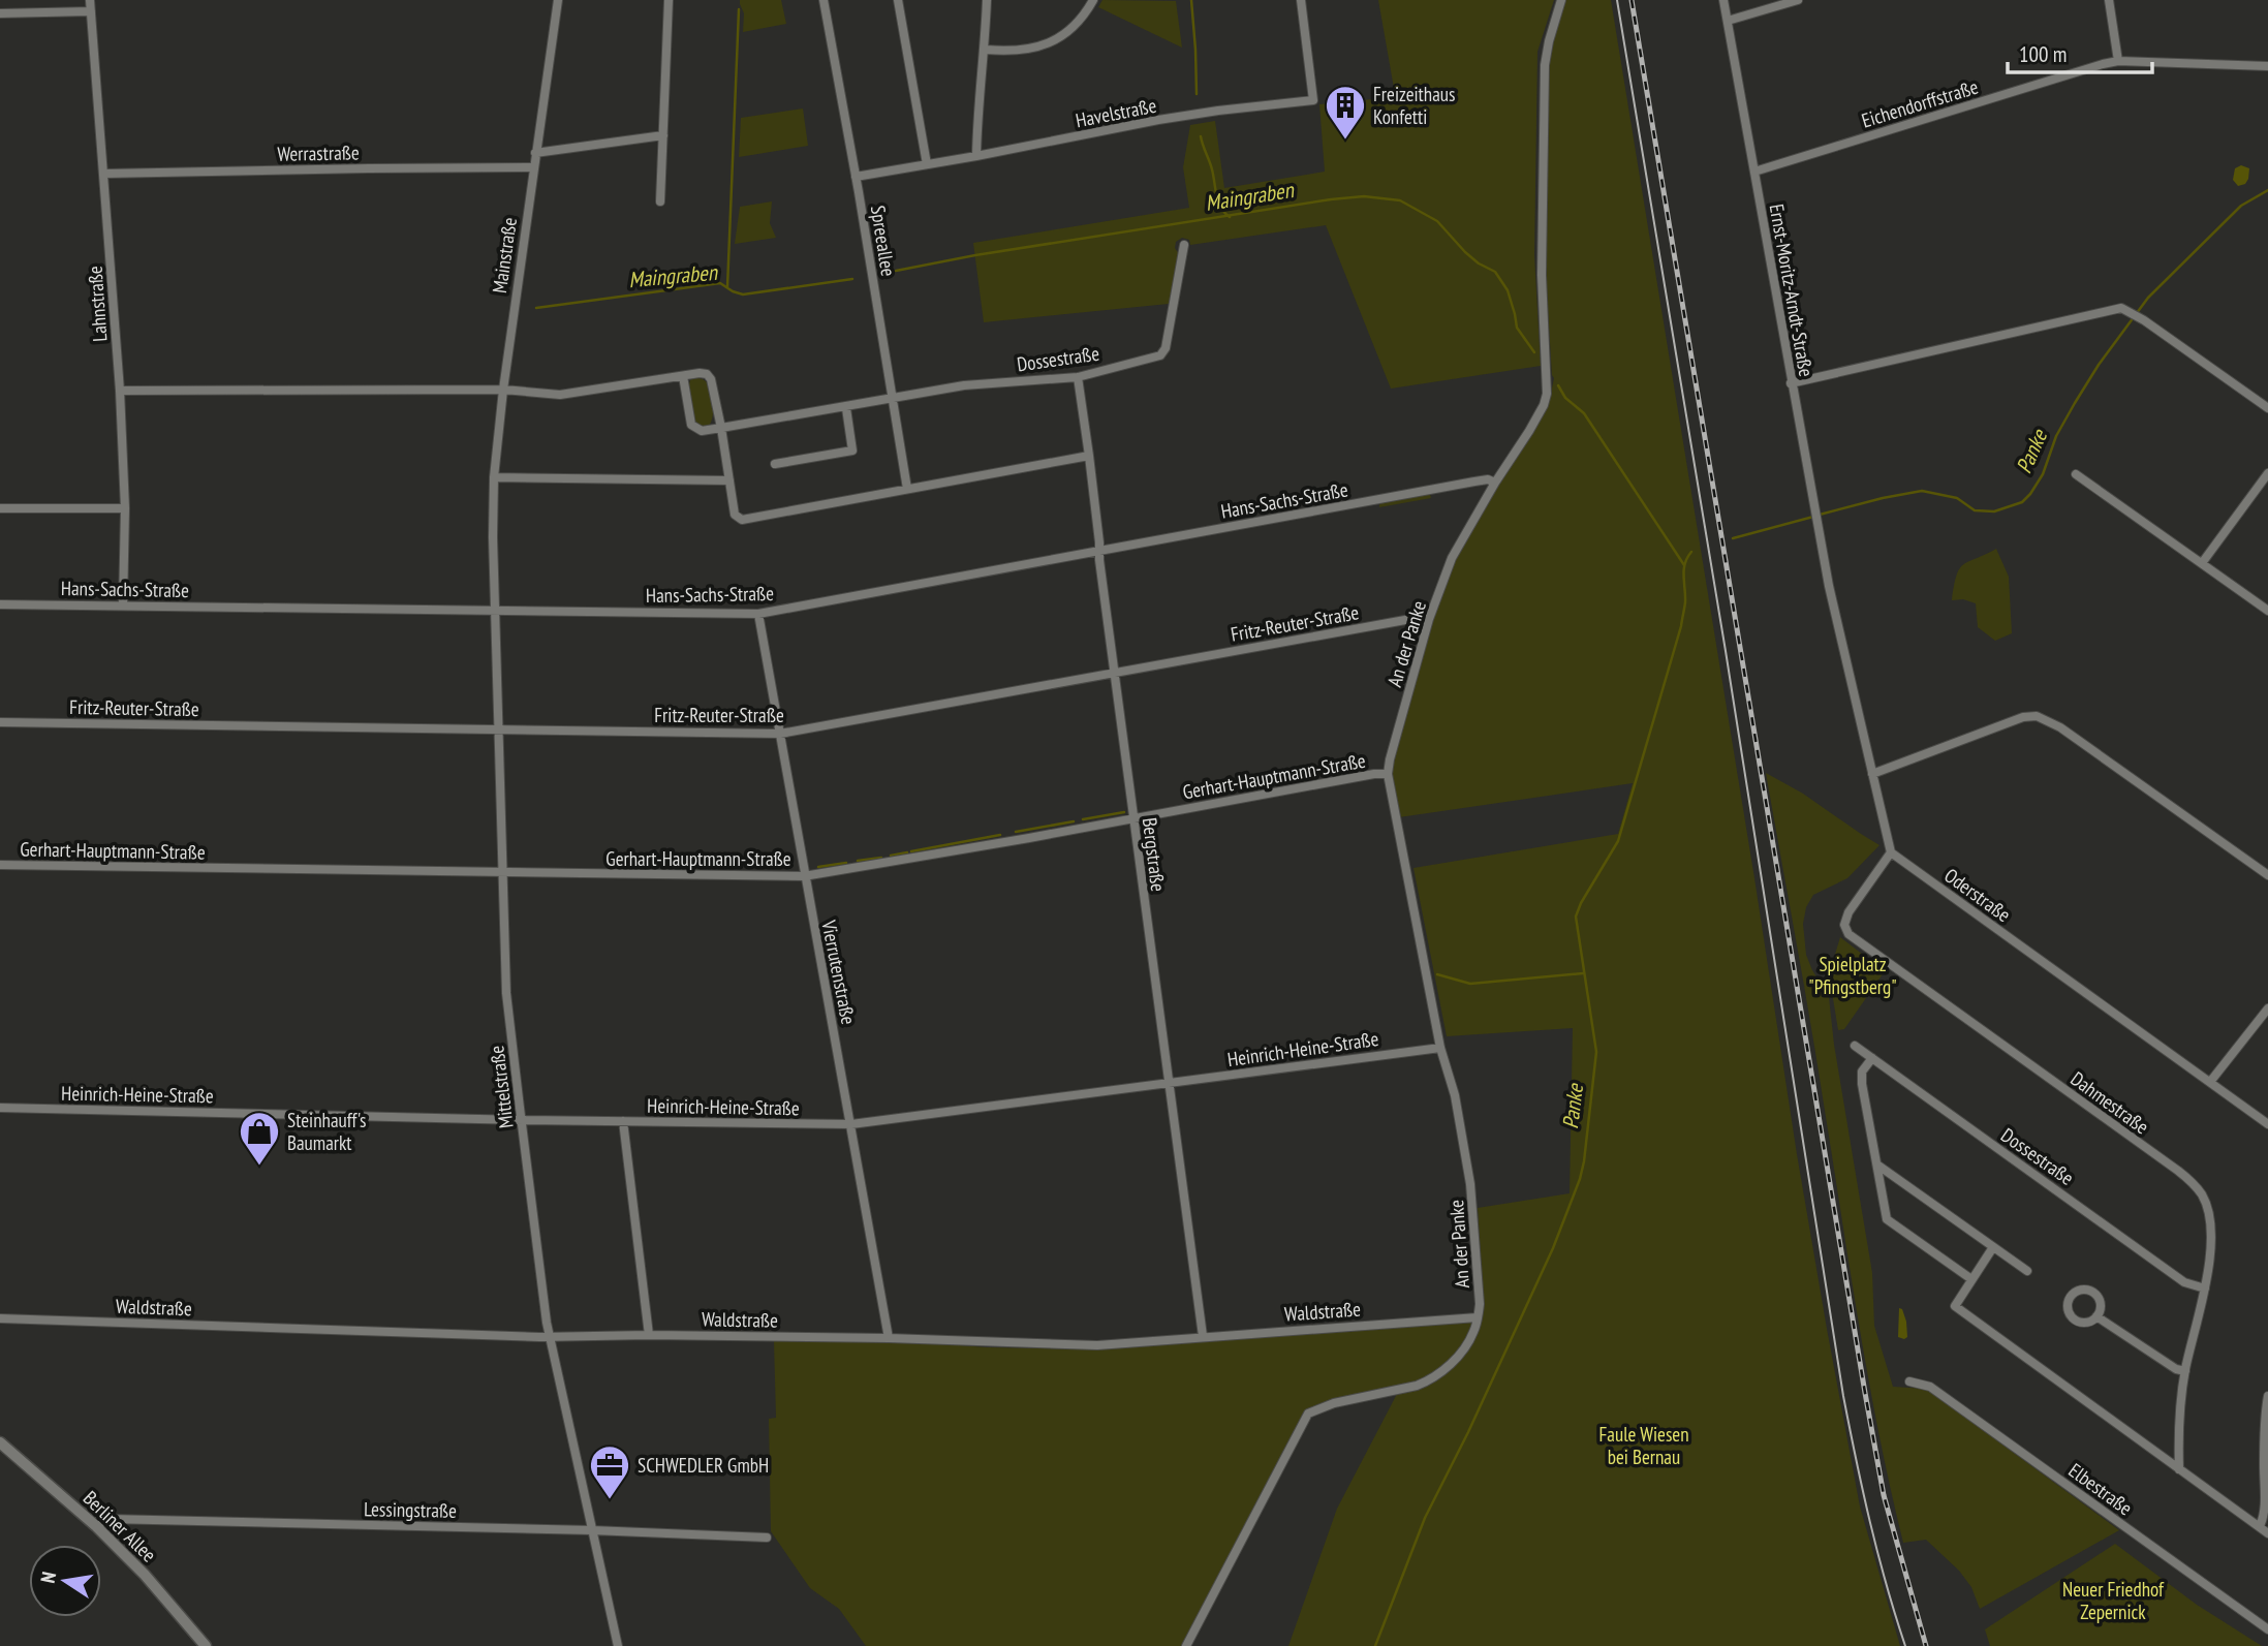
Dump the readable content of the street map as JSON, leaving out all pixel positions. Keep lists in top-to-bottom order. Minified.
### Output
{"streets":{"street":["Eichendorffstraße","Havelstraße","Werrastraße","Spreeallee","Mainstraße","Ernst-Moritz-Arndt-Straße","Lahnstraße","Dossestraße","Hans-Sachs-Straße","Fritz-Reuter-Straße","An der Panke","Gerhart-Hauptmann-Straße","Bergstraße","Oderstraße","Vierrutenstraße","Heinrich-Heine-Straße","Mittelstraße","Dahmestraße","Waldstraße","Elbestraße","Lessingstraße","Berliner Allee"]},"crossings":[["Eichendorffstraße","Ernst-Moritz-Arndt-Straße"],["Havelstraße","Spreeallee"],["Werrastraße","Mainstraße"],["Werrastraße","Lahnstraße"],["Spreeallee","Dossestraße"],["Mainstraße","Mittelstraße"],["Lahnstraße","Hans-Sachs-Straße"],["Dossestraße","Bergstraße"],["Dossestraße","Dahmestraße"],["Hans-Sachs-Straße","An der Panke"],["Hans-Sachs-Straße","Bergstraße"],["Hans-Sachs-Straße","Vierrutenstraße"],["Hans-Sachs-Straße","Mittelstraße"],["Fritz-Reuter-Straße","An der Panke"],["Fritz-Reuter-Straße","Bergstraße"],["Fritz-Reuter-Straße","Vierrutenstraße"],["Fritz-Reuter-Straße","Mittelstraße"],["An der Panke","Gerhart-Hauptmann-Straße"],["An der Panke","Heinrich-Heine-Straße"],["An der Panke","Waldstraße"],["Gerhart-Hauptmann-Straße","Bergstraße"],["Gerhart-Hauptmann-Straße","Vierrutenstraße"],["Gerhart-Hauptmann-Straße","Mittelstraße"],["Bergstraße","Heinrich-Heine-Straße"],["Bergstraße","Waldstraße"],["Oderstraße","Dahmestraße"],["Vierrutenstraße","Heinrich-Heine-Straße"],["Vierrutenstraße","Waldstraße"],["Heinrich-Heine-Straße","Mittelstraße"],["Mittelstraße","Waldstraße"],["Mittelstraße","Lessingstraße"],["Lessingstraße","Berliner Allee"]],"water":["Maingraben","Panke"],"parks":["Spielplatz \"Pfingstberg\"","Faule Wiesen bei Bernau","Neuer Friedhof Zepernick"],"places":{"building":["Freizeithaus Konfetti"],"shop":["Steinhauff's Baumarkt"],"office":["SCHWEDLER GmbH"]},"scale_bar":"100 m","north":"left"}
